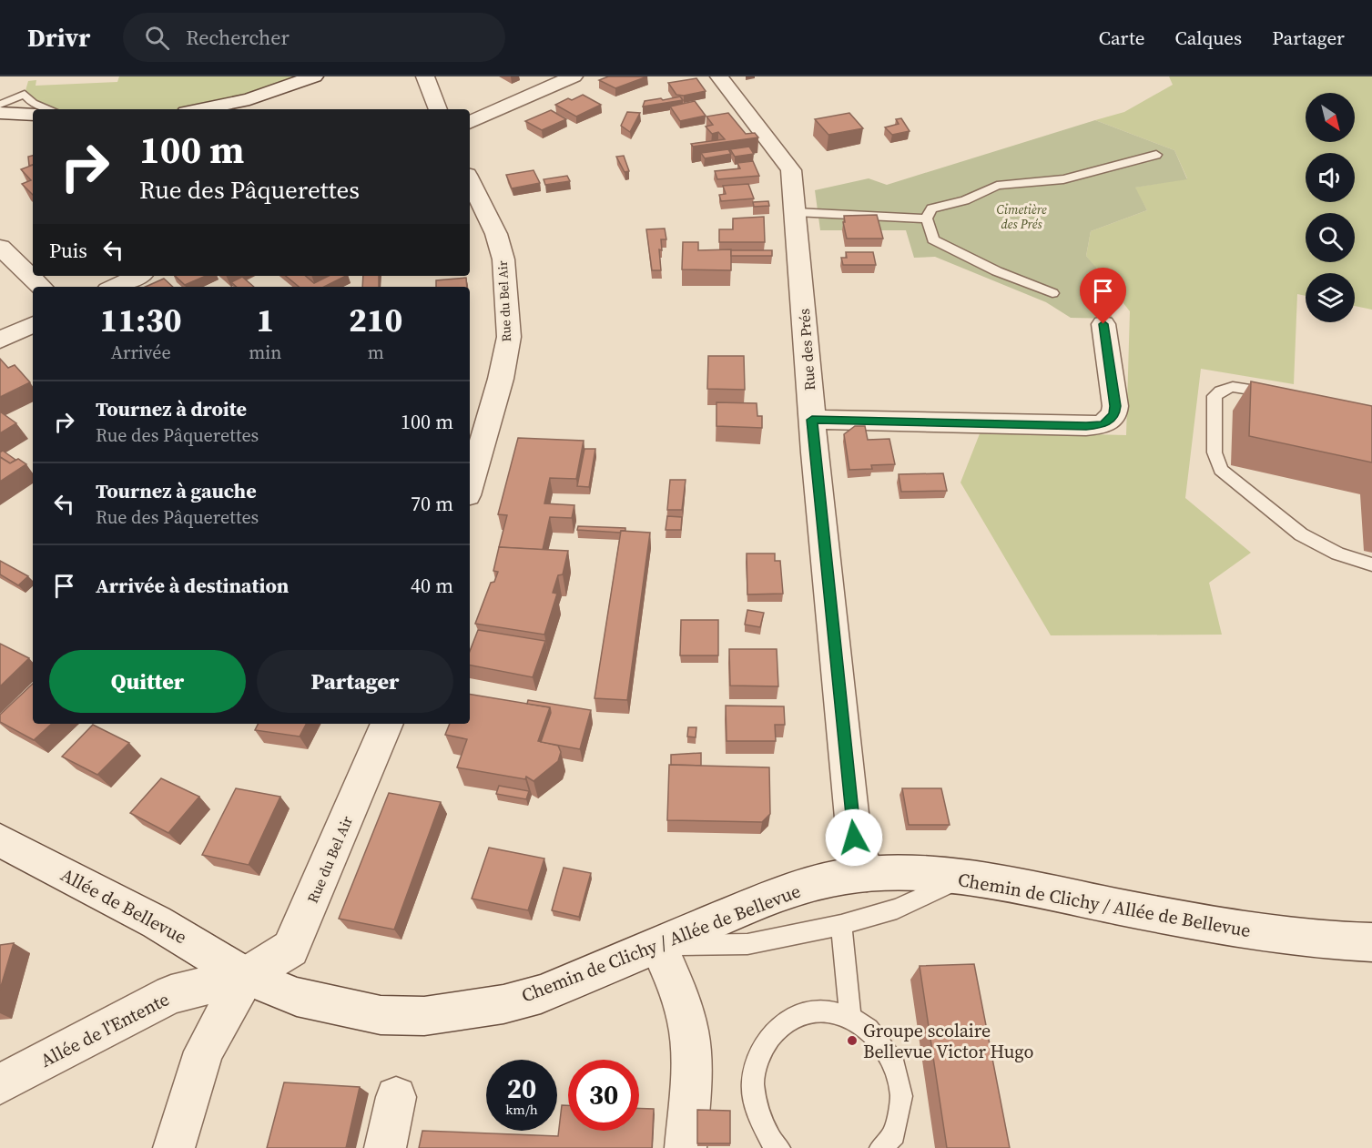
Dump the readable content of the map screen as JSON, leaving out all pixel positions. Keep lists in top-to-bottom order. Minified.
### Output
{"streets":{"street":["Rue du Bel Air","Rue des Prés","Chemin de Clichy / Allée de Bellevue","Allée de Bellevue","Allée de l'Entente"]},"crossings":[["Rue du Bel Air","Chemin de Clichy / Allée de Bellevue"],["Rue du Bel Air","Allée de Bellevue"],["Rue du Bel Air","Allée de l'Entente"],["Rue des Prés","Chemin de Clichy / Allée de Bellevue"],["Chemin de Clichy / Allée de Bellevue","Allée de Bellevue"],["Chemin de Clichy / Allée de Bellevue","Allée de l'Entente"],["Allée de Bellevue","Allée de l'Entente"]],"parks":["Cimetière des Prés"],"places":["Groupe scolaire Bellevue Victor Hugo"],"north":"bottom right","page":{"header":"Drivr","search":"Rechercher","nav":["Carte","Calques","Partager"],"turn":["100 m","Rue des Pâquerettes"],"then":"Puis","eta":["11:30","Arrivée","1","min","210","m"],"list":[{"name":"Tournez à droite","note":"Rue des Pâquerettes","value":"100 m"},{"name":"Tournez à gauche","note":"Rue des Pâquerettes","value":"70 m"},{"name":"Arrivée à destination","value":"40 m"}],"buttons":["Quitter","Partager"],"speed":"20 km/h","limit":"30"}}
